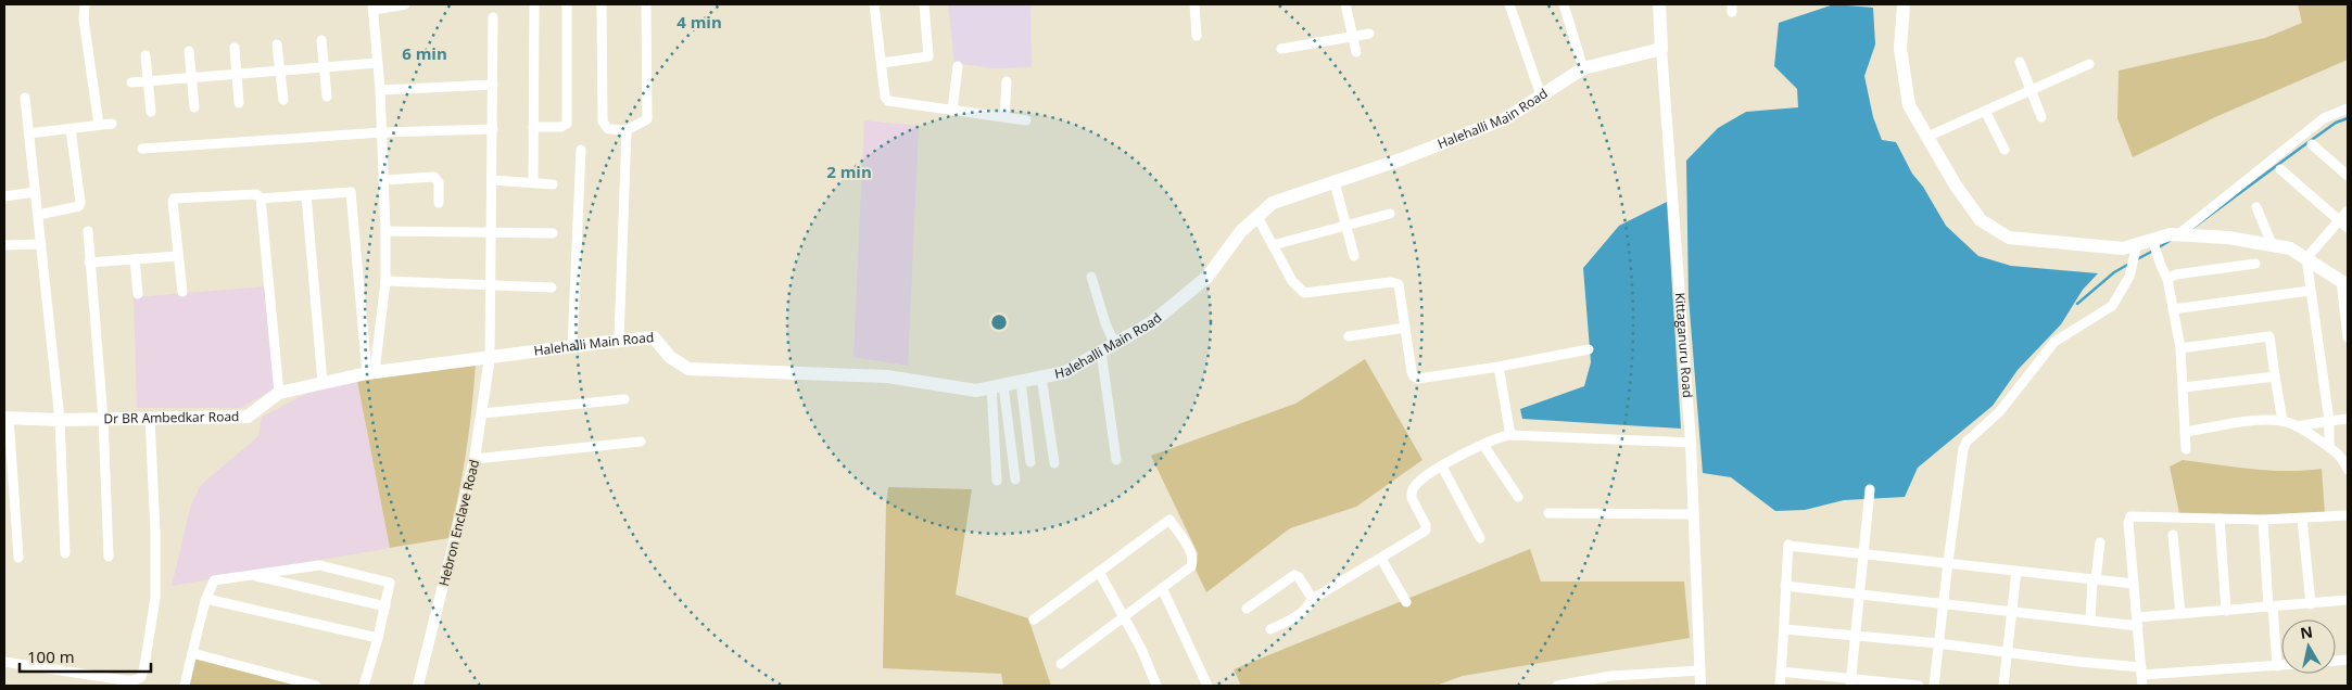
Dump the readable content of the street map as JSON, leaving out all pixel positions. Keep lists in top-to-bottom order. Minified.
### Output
{"streets":{"main road":["Halehalli Main Road","Kittaganuru Road","Dr BR Ambedkar Road"],"street":["Hebron Enclave Road"]},"crossings":[["Halehalli Main Road","Kittaganuru Road"],["Halehalli Main Road","Dr BR Ambedkar Road"],["Halehalli Main Road","Hebron Enclave Road"],["Dr BR Ambedkar Road","Hebron Enclave Road"]],"scale_bar":"100 m","north":"top","rings":["4 min","6 min","2 min"]}
